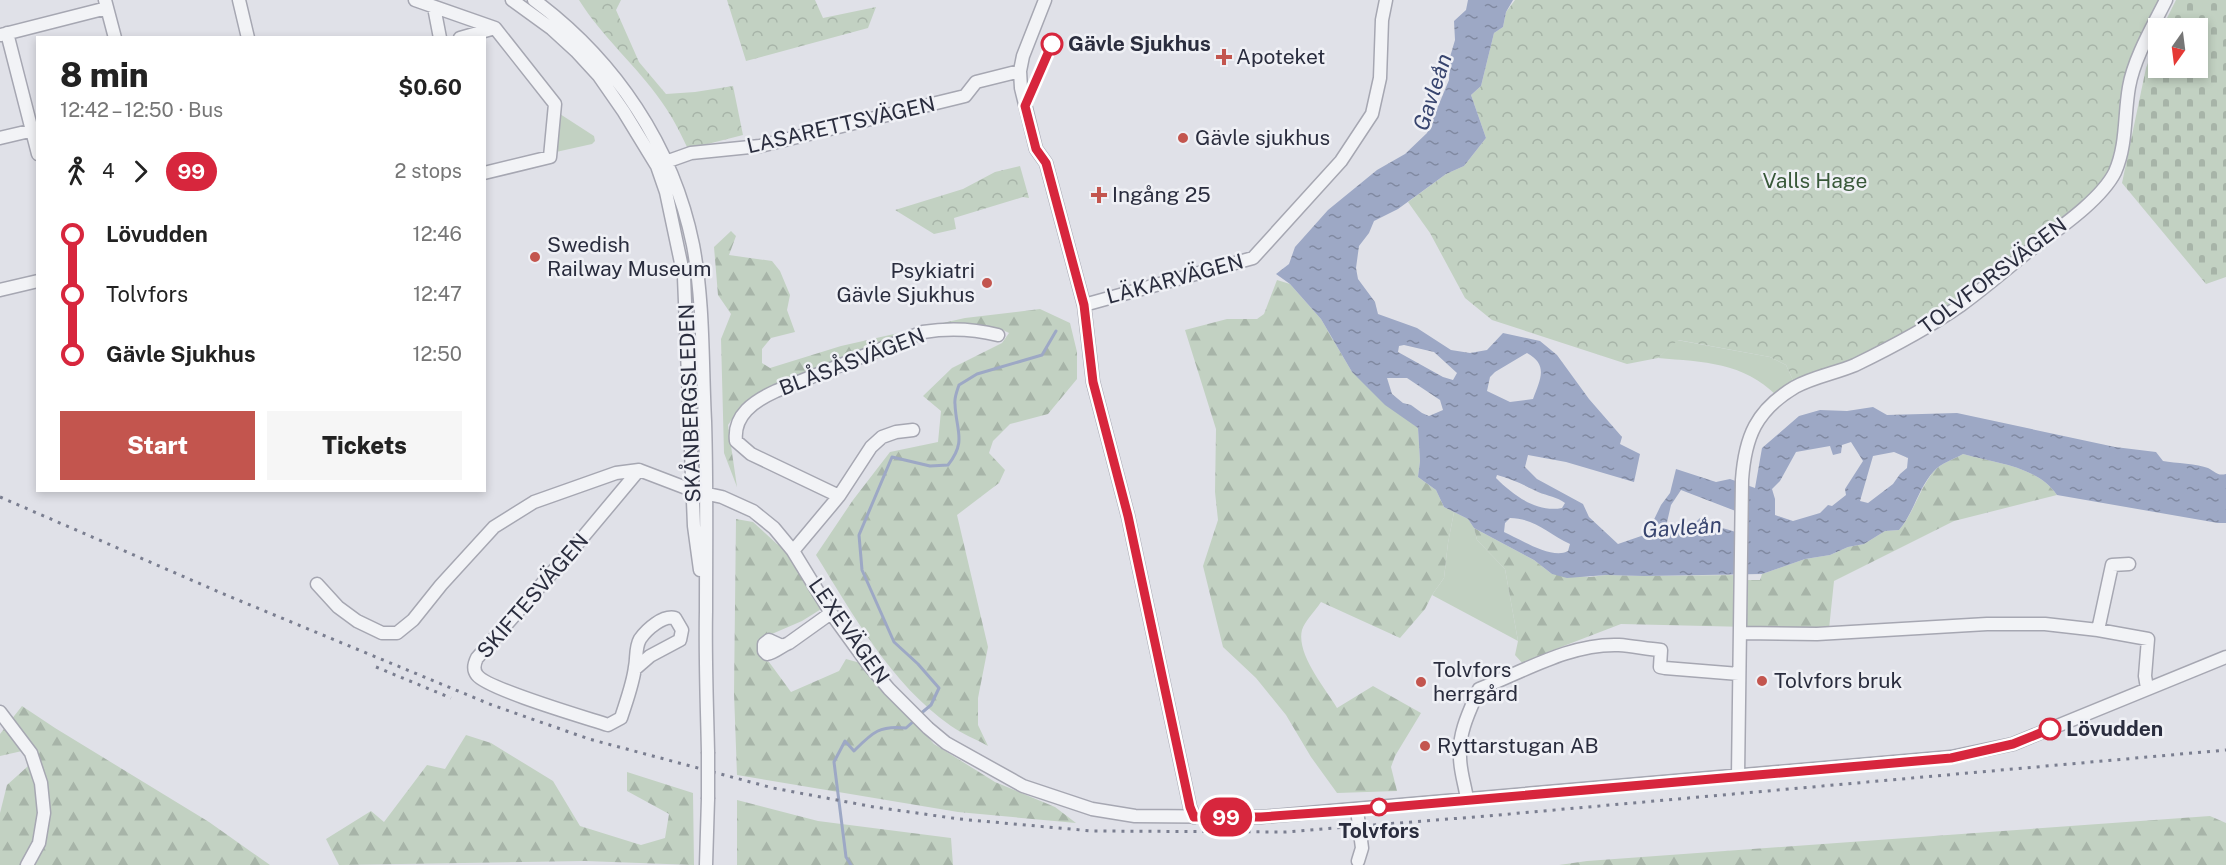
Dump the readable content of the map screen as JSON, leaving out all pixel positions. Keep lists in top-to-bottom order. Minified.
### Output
{"streets":{"street":["LASARETTSVÄGEN","TOLVFORSVÄGEN","LÄKARVÄGEN","BLÅSÅSVÄGEN","SKÅNBERGSLEDEN","SKIFTESVÄGEN","LEXEVÄGEN"]},"crossings":[["LASARETTSVÄGEN","SKÅNBERGSLEDEN"],["SKÅNBERGSLEDEN","LEXEVÄGEN"]],"water":["Gavleån"],"parks":["Valls Hage"],"places":{"other":["Gävle Sjukhus","Gävle sjukhus","Swedish Railway Museum","Psykiatri Gävle Sjukhus","Tolvfors bruk","Tolvfors herrgård","Lövudden","Ryttarstugan AB","Tolvfors"],"health":["Apoteket","Ingång 25"]},"lines":["bus line 99"],"north":"bottom","page":{"on_map":"99","heading":["8 min","12:42 – 12:50 · Bus","$0.60"],"legs":["4","99","2 stops"],"list":[{"name":"Lövudden","value":"12:46"},{"name":"Tolvfors","value":"12:47"},{"name":"Gävle Sjukhus","value":"12:50"}],"buttons":["Start","Tickets"]}}
